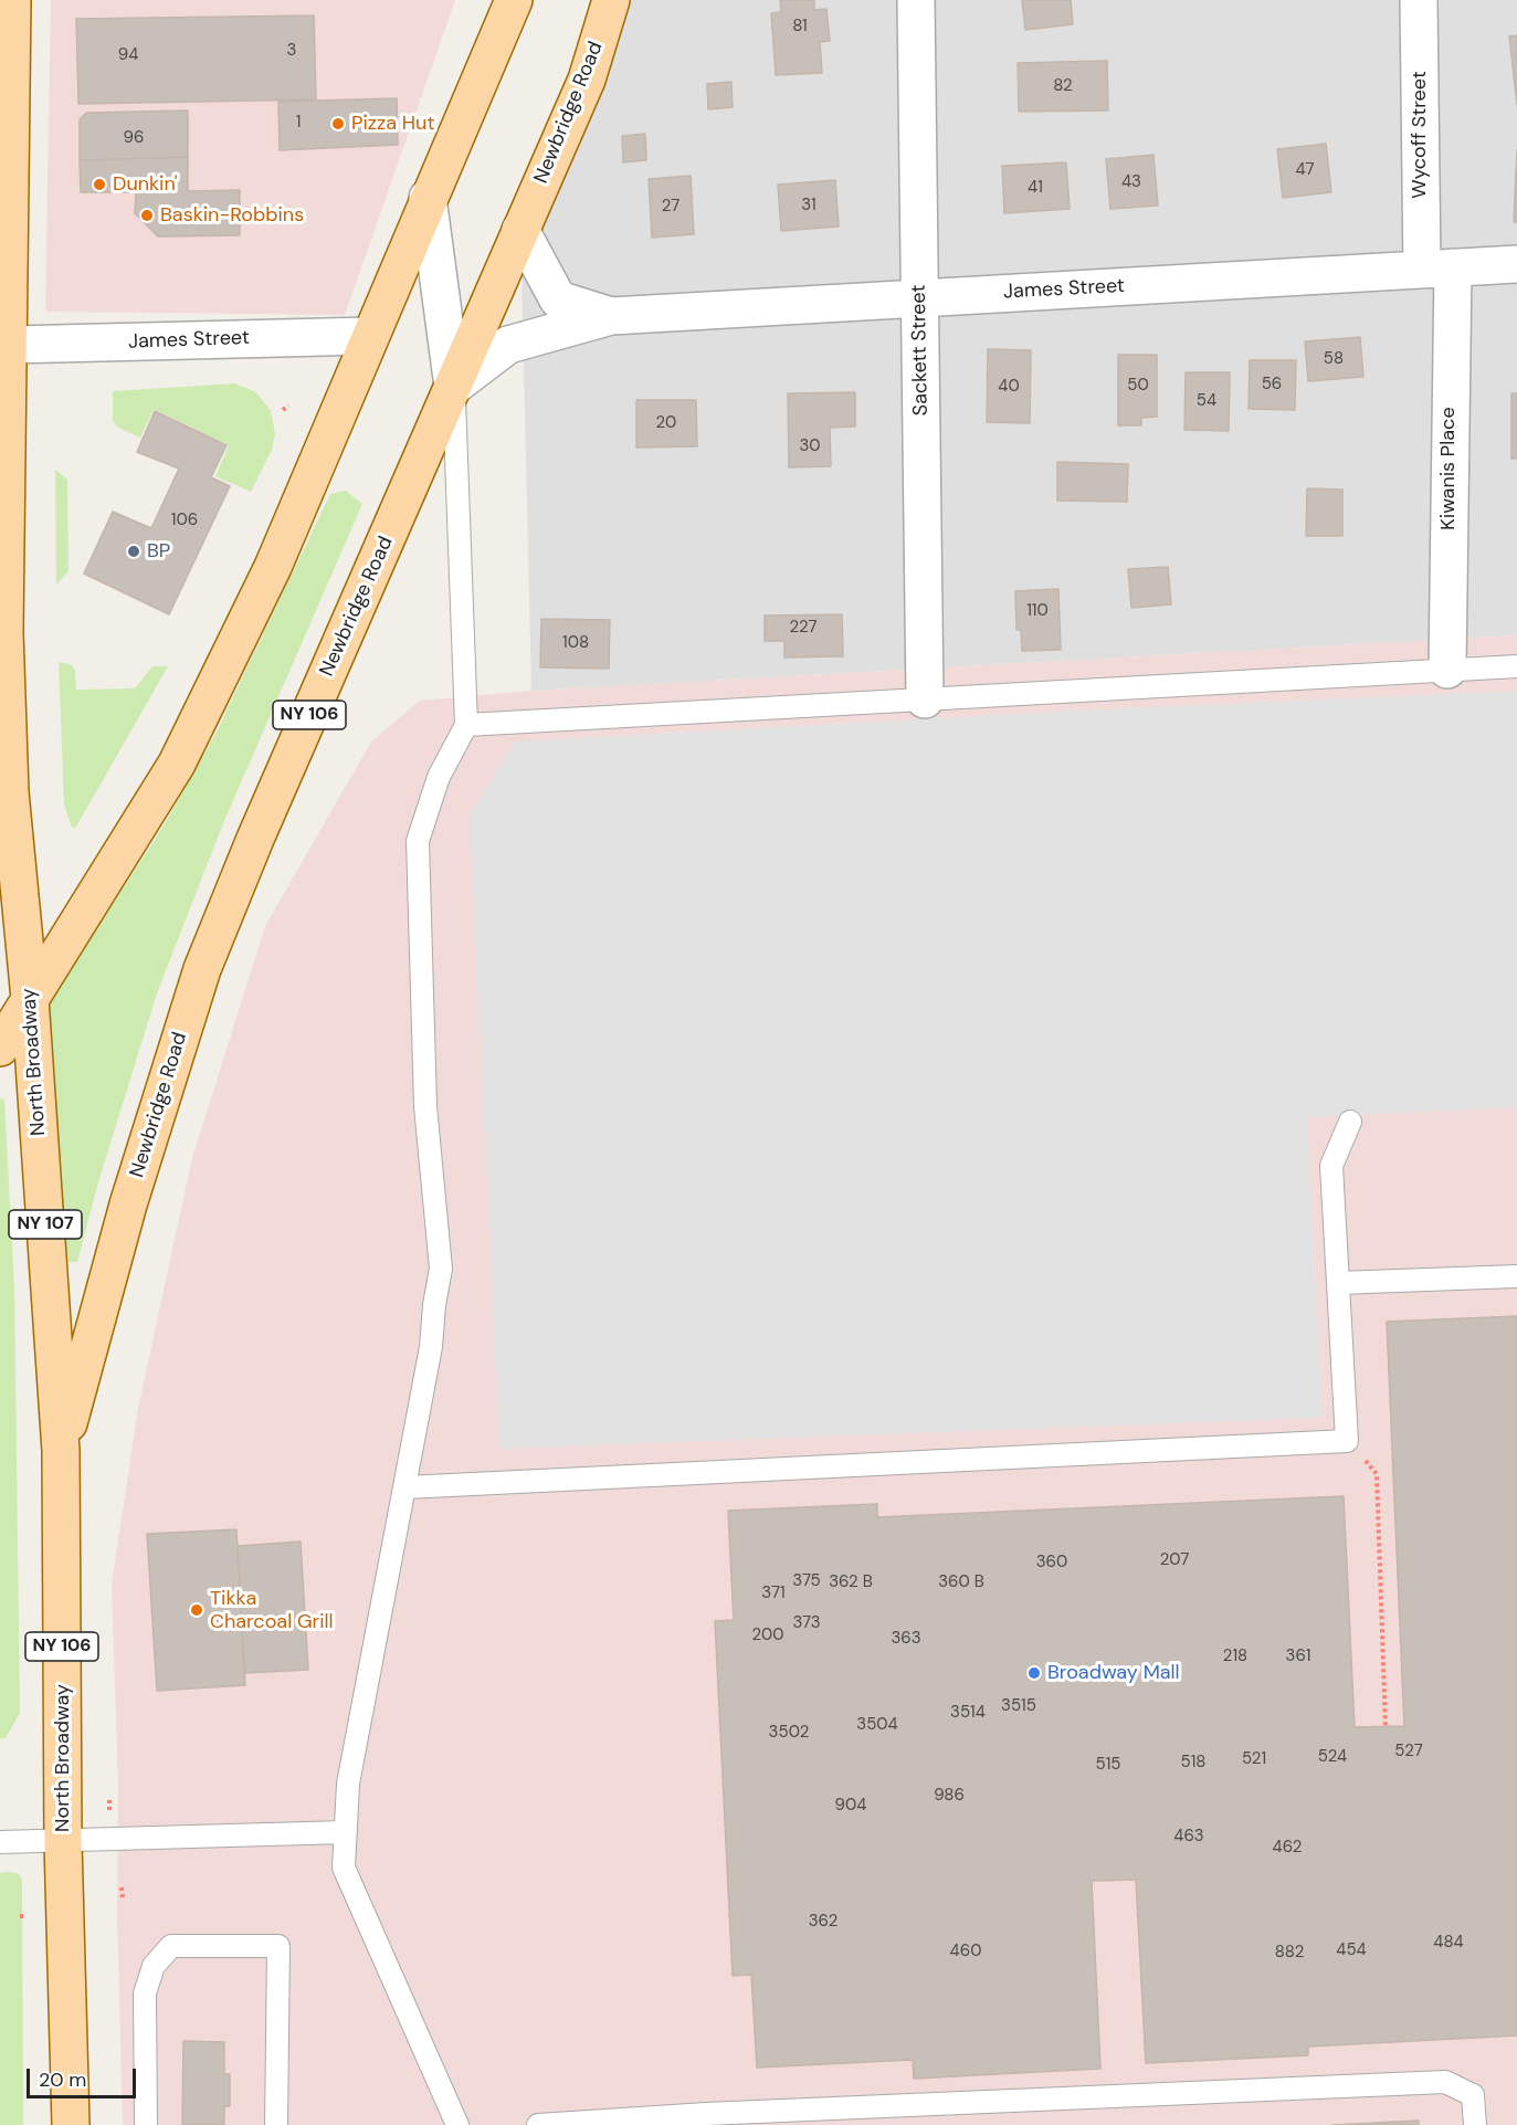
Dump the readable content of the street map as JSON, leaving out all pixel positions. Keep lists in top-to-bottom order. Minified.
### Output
{"streets":{"main road":["Newbridge Road","NY 106","North Broadway","NY 107"],"street":["Wycoff Street","James Street","Sackett Street","Kiwanis Place"]},"crossings":[["Newbridge Road","James Street"],["Newbridge Road","North Broadway"],["Wycoff Street","James Street"],["Wycoff Street","Kiwanis Place"],["James Street","Sackett Street"],["James Street","Kiwanis Place"],["James Street","North Broadway"]],"places":["Pizza Hut","Dunkin'","Baskin-Robbins","BP","Tikka Charcoal Grill","Broadway Mall"],"house_numbers":["81","3","94","82","1","96","47","43","41","31","27","58","56","50","40","54","20","30","106","110","227","108","207","360","375","362 B","360 B","371","373","200","363","218","361","3515","3514","3504","3502","527","524","521","518","515","986","904","463","462","362","484","454","460","882"],"scale_bar":"20 m"}
